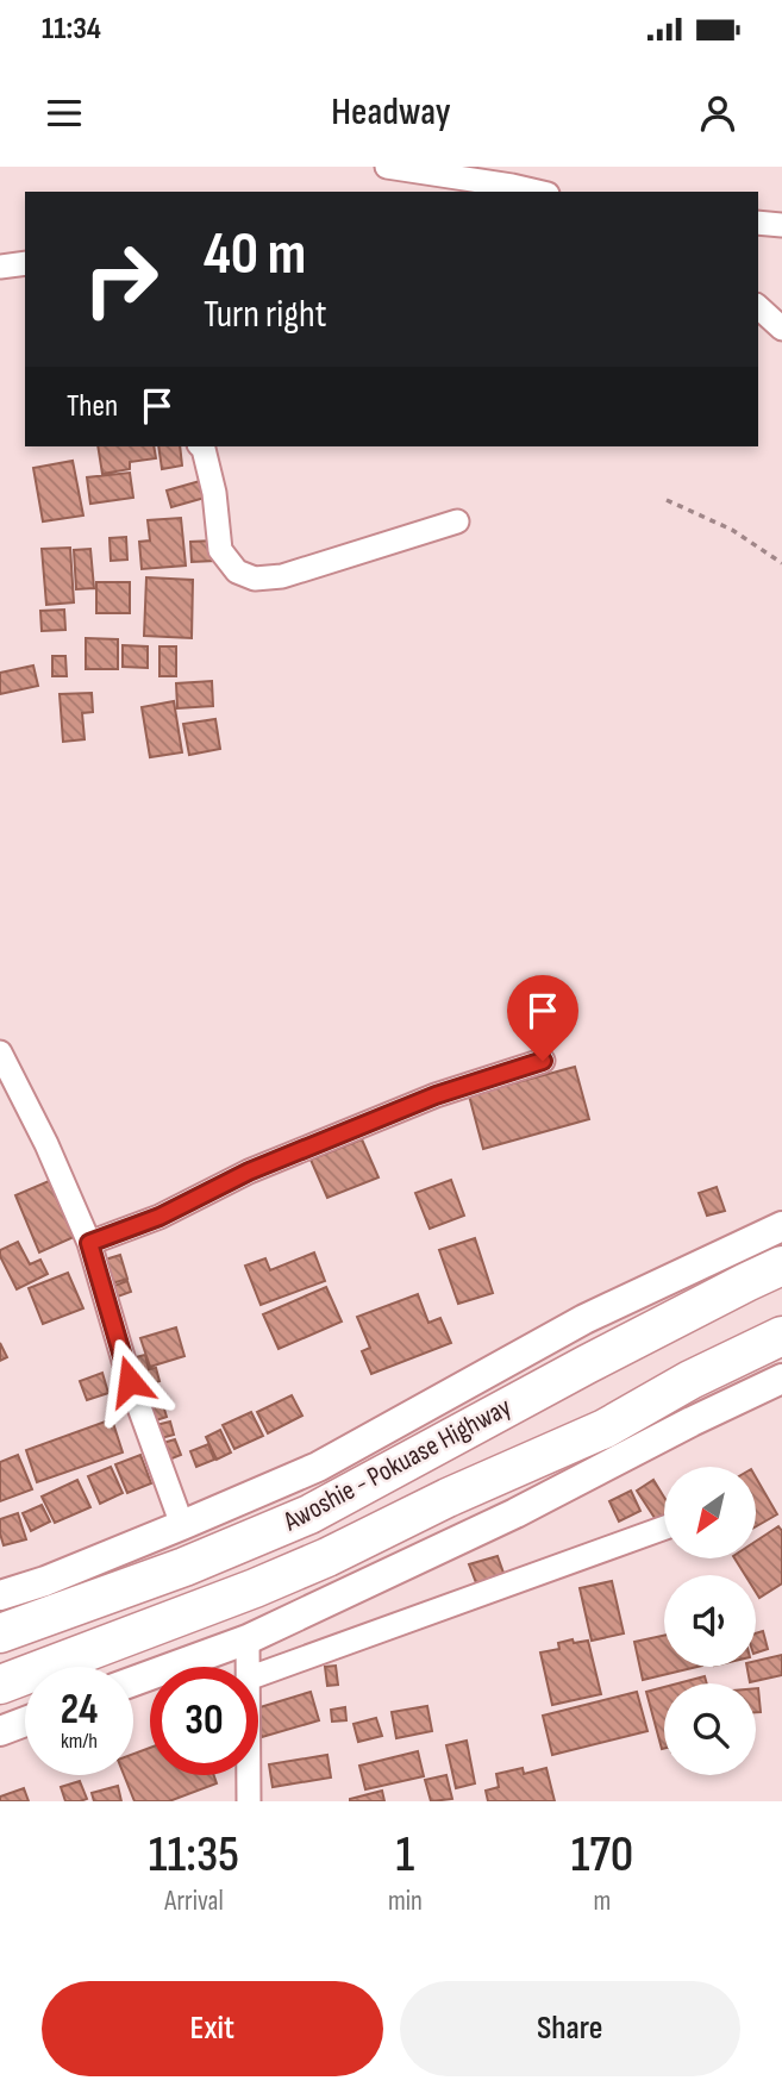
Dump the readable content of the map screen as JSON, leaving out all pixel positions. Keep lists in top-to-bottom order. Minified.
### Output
{"streets":{"main road":["Awoshie - Pokuase Highway"]},"north":"bottom left","page":{"status":"11:34","header":"Headway","turn":["40 m","Turn right"],"then":"Then","speed":"24 km/h","limit":"30","eta":["11:35","Arrival","1","min","170","m"],"buttons":["Exit","Share"]}}
